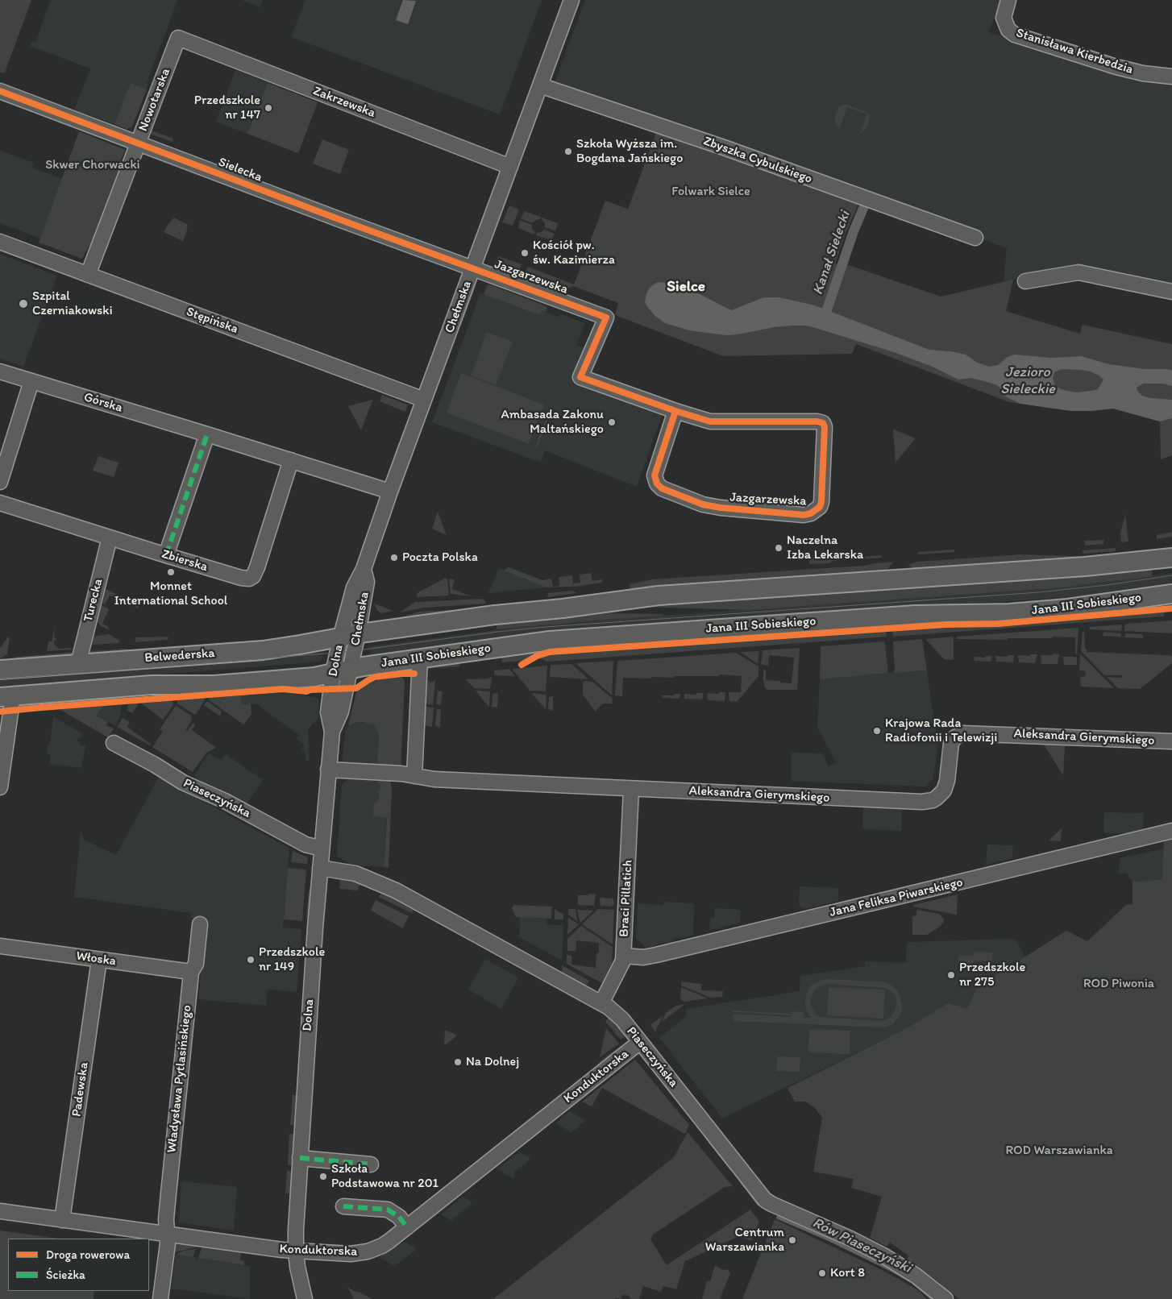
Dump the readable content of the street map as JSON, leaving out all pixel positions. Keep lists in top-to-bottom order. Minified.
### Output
{"streets":{"main road":["Jana III Sobieskiego","Belwederska"],"street":["Stanisława Kierbedzia","Nowotarska","Zakrzewska","Zbyszka Cybulskiego","Sielecka","Jazgarzewska","Chełmska","Stępińska","Górska","Zbierska","Turecka","Dolna","Aleksandra Gierymskiego","Piaseczyńska","Jana Feliksa Piwarskiego","Braci Pillatich","Włoska","Konduktorska","Władysława Pytlasińskiego","Padewska"]},"crossings":[["Nowotarska","Zakrzewska"],["Nowotarska","Sielecka"],["Nowotarska","Stępińska"],["Zakrzewska","Chełmska"],["Zbyszka Cybulskiego","Chełmska"],["Sielecka","Jazgarzewska"],["Sielecka","Chełmska"],["Jazgarzewska","Chełmska"],["Chełmska","Stępińska"],["Chełmska","Górska"],["Chełmska","Jana III Sobieskiego"],["Chełmska","Belwederska"],["Chełmska","Dolna"],["Górska","Zbierska"],["Zbierska","Turecka"],["Turecka","Belwederska"],["Jana III Sobieskiego","Belwederska"],["Jana III Sobieskiego","Dolna"],["Belwederska","Dolna"],["Dolna","Aleksandra Gierymskiego"],["Dolna","Piaseczyńska"],["Dolna","Konduktorska"],["Aleksandra Gierymskiego","Braci Pillatich"],["Piaseczyńska","Braci Pillatich"],["Piaseczyńska","Konduktorska"],["Jana Feliksa Piwarskiego","Braci Pillatich"],["Włoska","Władysława Pytlasińskiego"],["Włoska","Padewska"],["Konduktorska","Władysława Pytlasińskiego"],["Konduktorska","Padewska"]],"districts":["Sielce"],"water":["Kanał Sielecki","Jezioro Sieleckie","Rów Piaseczyński"],"parks":["Skwer Chorwacki","Folwark Sielce","ROD Piwonia","ROD Warszawianka"],"places":["Przedszkole nr 147","Szkoła Wyższa im. Bogdana Jańskiego","Kościół pw. św. Kazimierza","Szpital Czerniakowski","Ambasada Zakonu Maltańskiego","Naczelna Izba Lekarska","Poczta Polska","Monnet International School","Krajowa Rada Radiofonii i Telewizji","Przedszkole nr 149","Przedszkole nr 275","Na Dolnej","Szkoła Podstawowa nr 201","Centrum Warszawianka","Kort 8"],"legend":["Droga rowerowa","Ścieżka"]}
